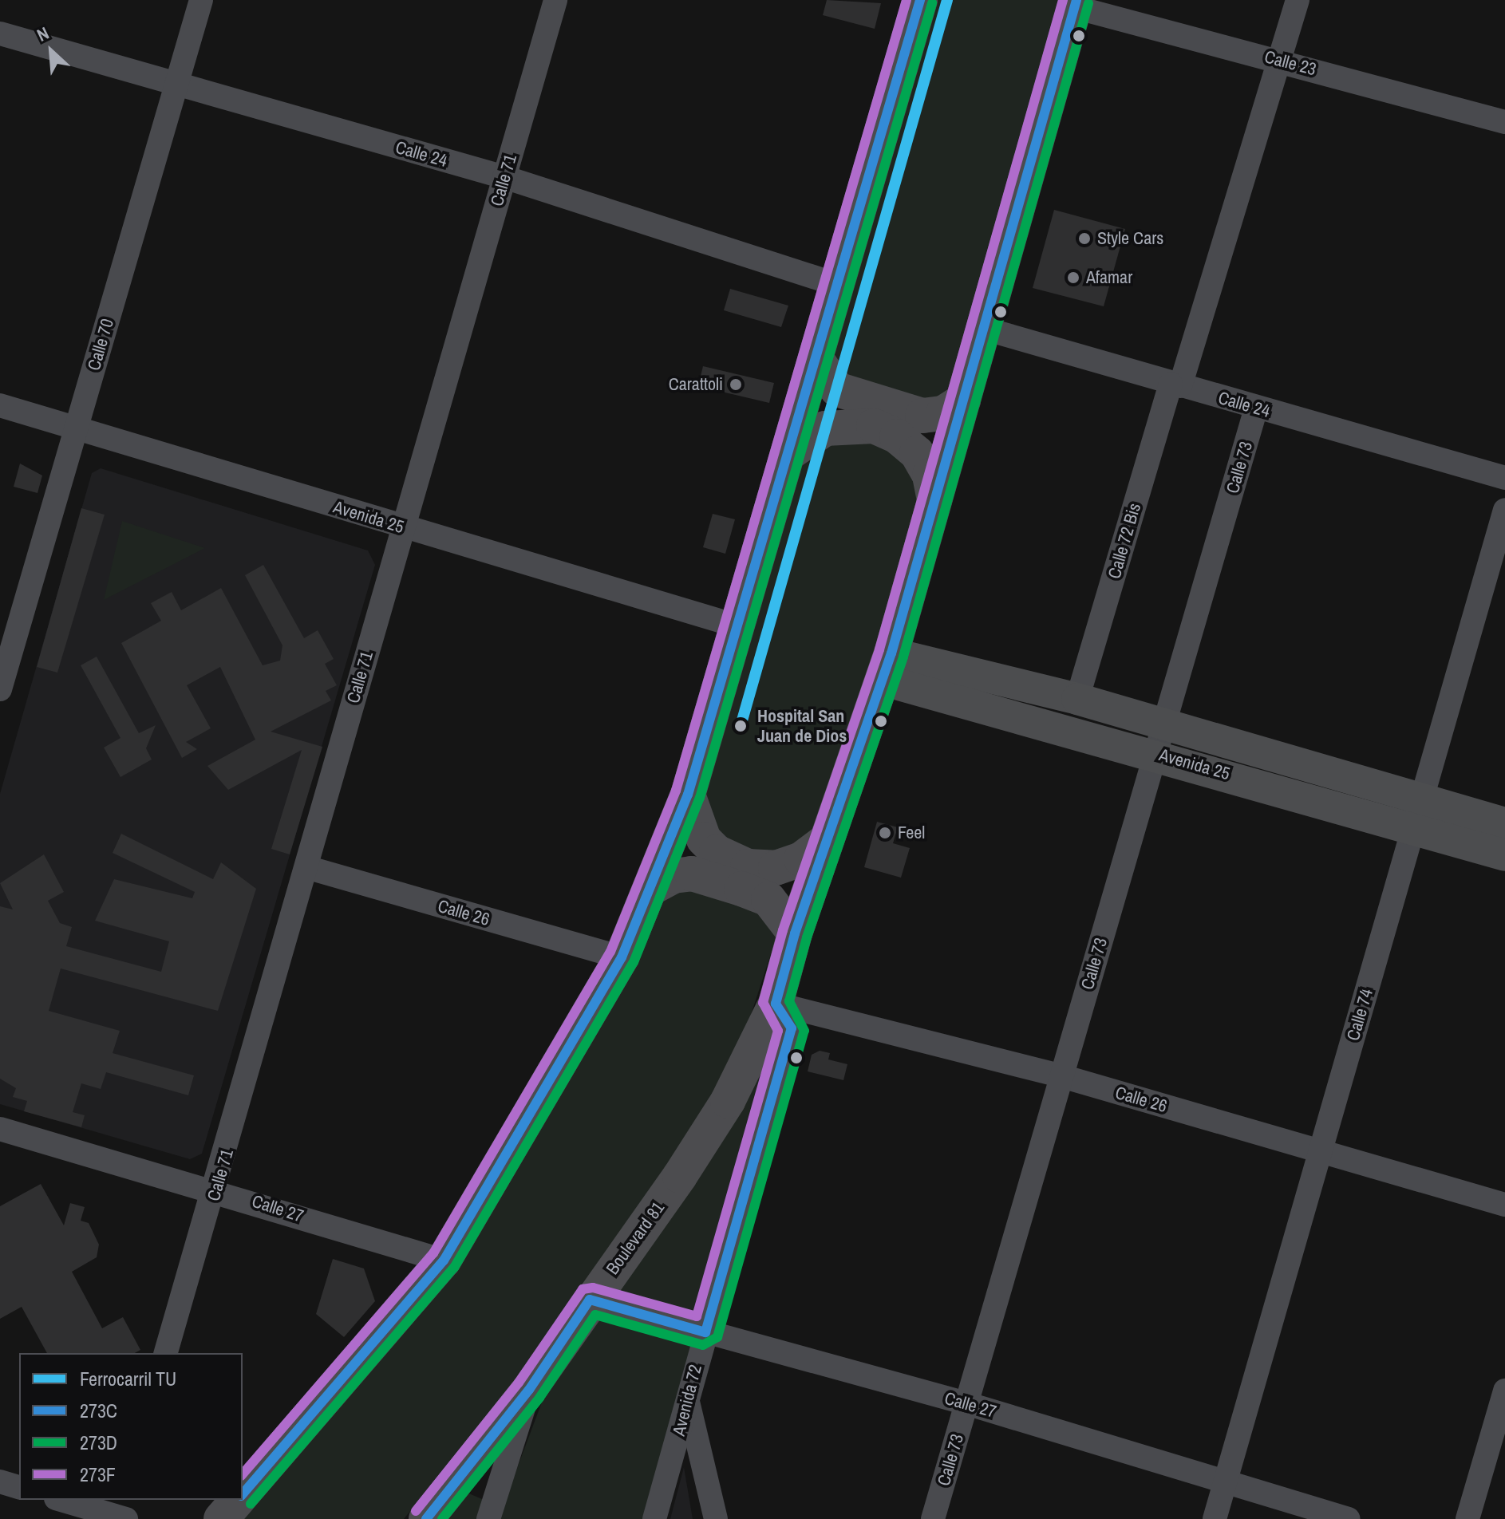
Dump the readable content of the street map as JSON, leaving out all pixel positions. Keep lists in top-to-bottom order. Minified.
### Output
{"streets":{"highway":["Boulevard 81"],"main road":["Avenida 25"],"street":["Calle 23","Calle 24","Calle 71","Calle 70","Calle 73","Calle 72 Bis","Calle 26","Calle 74","Calle 27","Avenida 72"]},"crossings":[["Calle 24","Calle 71"],["Calle 24","Calle 70"],["Calle 24","Calle 73"],["Calle 24","Calle 72 Bis"],["Calle 71","Avenida 25"],["Calle 71","Calle 26"],["Calle 71","Calle 27"],["Calle 70","Avenida 25"],["Calle 73","Avenida 25"],["Calle 73","Calle 26"],["Calle 73","Calle 27"],["Avenida 25","Calle 72 Bis"],["Avenida 25","Calle 74"],["Calle 26","Calle 74"],["Calle 26","Boulevard 81"],["Calle 26","Avenida 72"],["Calle 74","Calle 27"],["Calle 27","Boulevard 81"],["Calle 27","Avenida 72"],["Boulevard 81","Avenida 72"]],"places":["Style Cars","Afamar","Carattoli","Hospital San Juan de Dios","Feel"],"lines":["rail line TU","transit line 273C","transit line 273F","transit line 273D"],"legend":["Ferrocarril TU","273C","273D","273F"],"north":"top left"}
